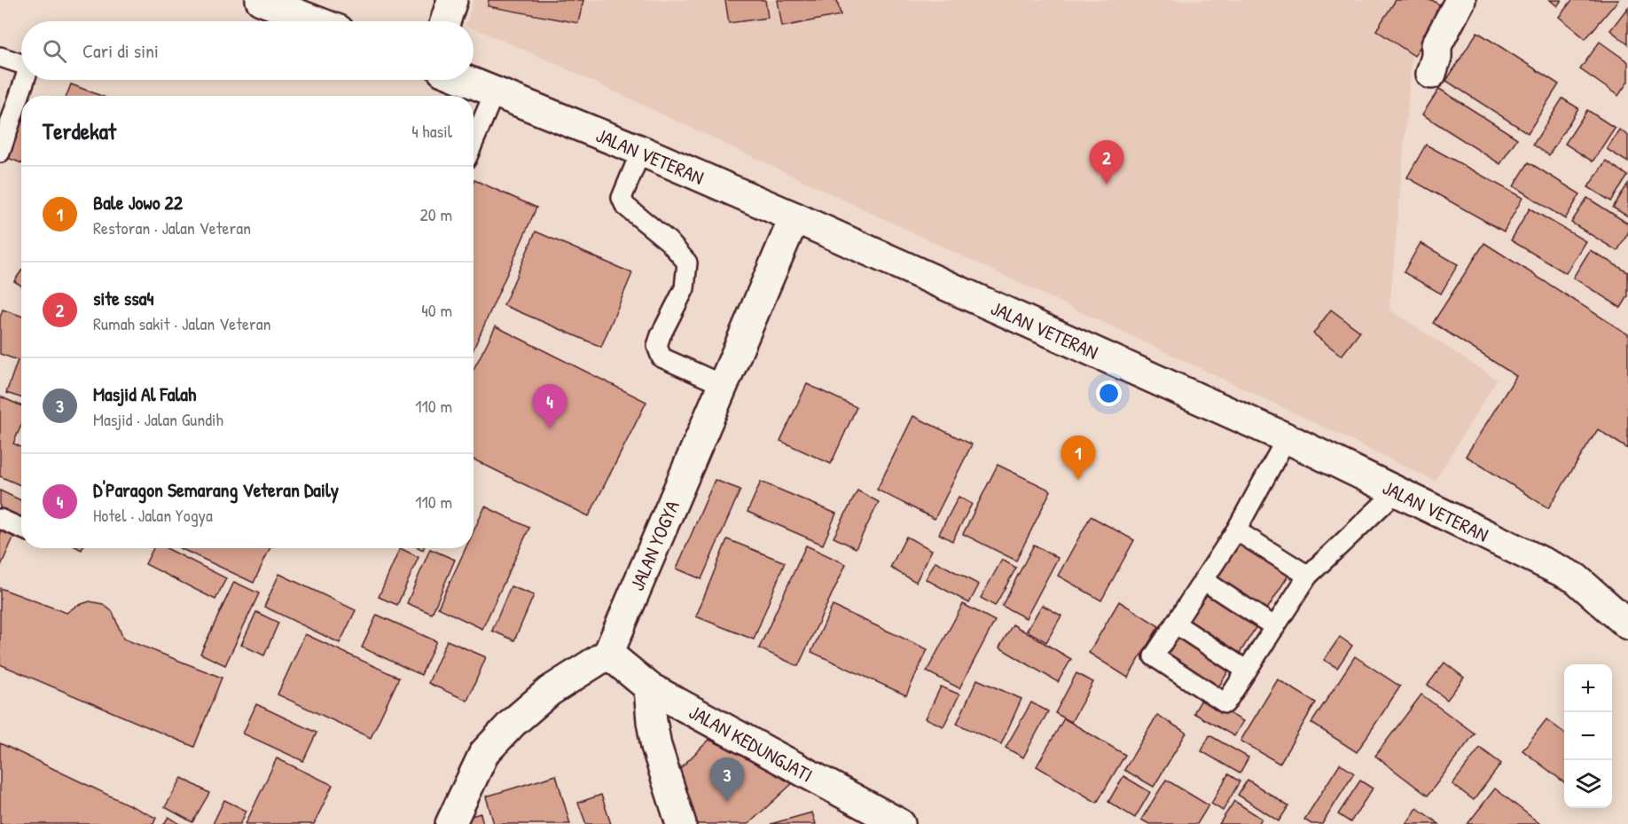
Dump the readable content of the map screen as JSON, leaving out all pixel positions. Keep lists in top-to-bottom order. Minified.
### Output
{"streets":{"main road":["JALAN VETERAN","JALAN YOGYA","JALAN KEDUNGJATI"]},"crossings":[["JALAN VETERAN","JALAN YOGYA"],["JALAN YOGYA","JALAN KEDUNGJATI"]],"page":{"search":"Cari di sini","heading":["Terdekat","4 hasil"],"pins":["2","4","1","3"],"list":[{"mark":"1","name":"Bale Jowo 22","note":"Restoran · Jalan Veteran","value":"20 m"},{"mark":"2","name":"site ssa4","note":"Rumah sakit · Jalan Veteran","value":"40 m"},{"mark":"3","name":"Masjid Al Falah","note":"Masjid · Jalan Gundih","value":"110 m"},{"mark":"4","name":"D'Paragon Semarang Veteran Daily","note":"Hotel · Jalan Yogya","value":"110 m"}],"map_buttons":["+","−"]}}
